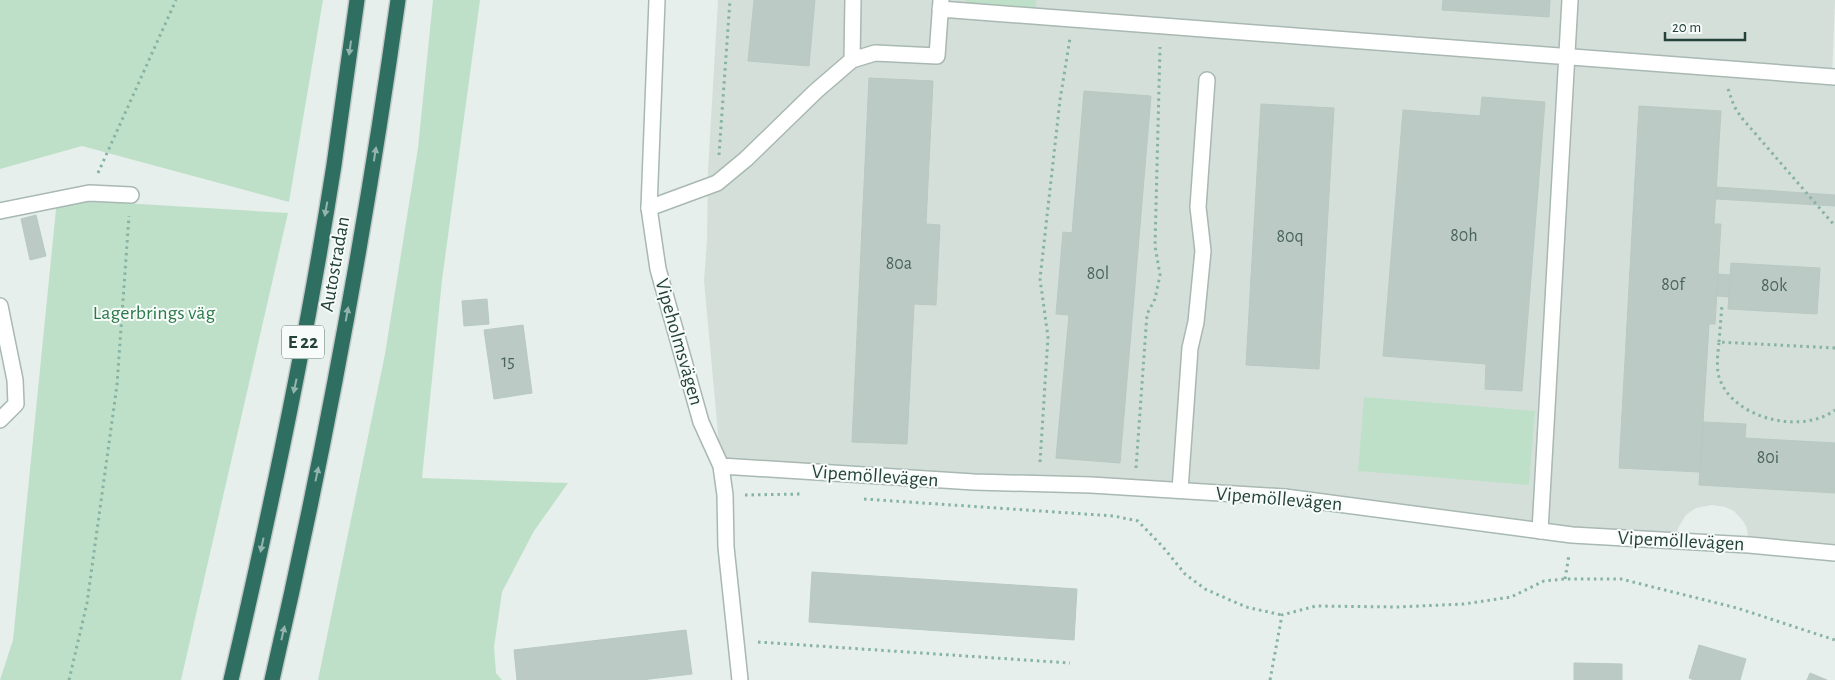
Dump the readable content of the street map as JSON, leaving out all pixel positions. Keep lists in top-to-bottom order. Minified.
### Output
{"streets":{"highway":["Autostradan","E 22"],"street":["Vipeholmsvägen","Vipemöllevägen"]},"crossings":[["Vipeholmsvägen","Vipemöllevägen"]],"parks":["Lagerbrings väg"],"house_numbers":["80h","80q","80a","80l","80f","80k","15","80i"],"scale_bar":"20 m"}
